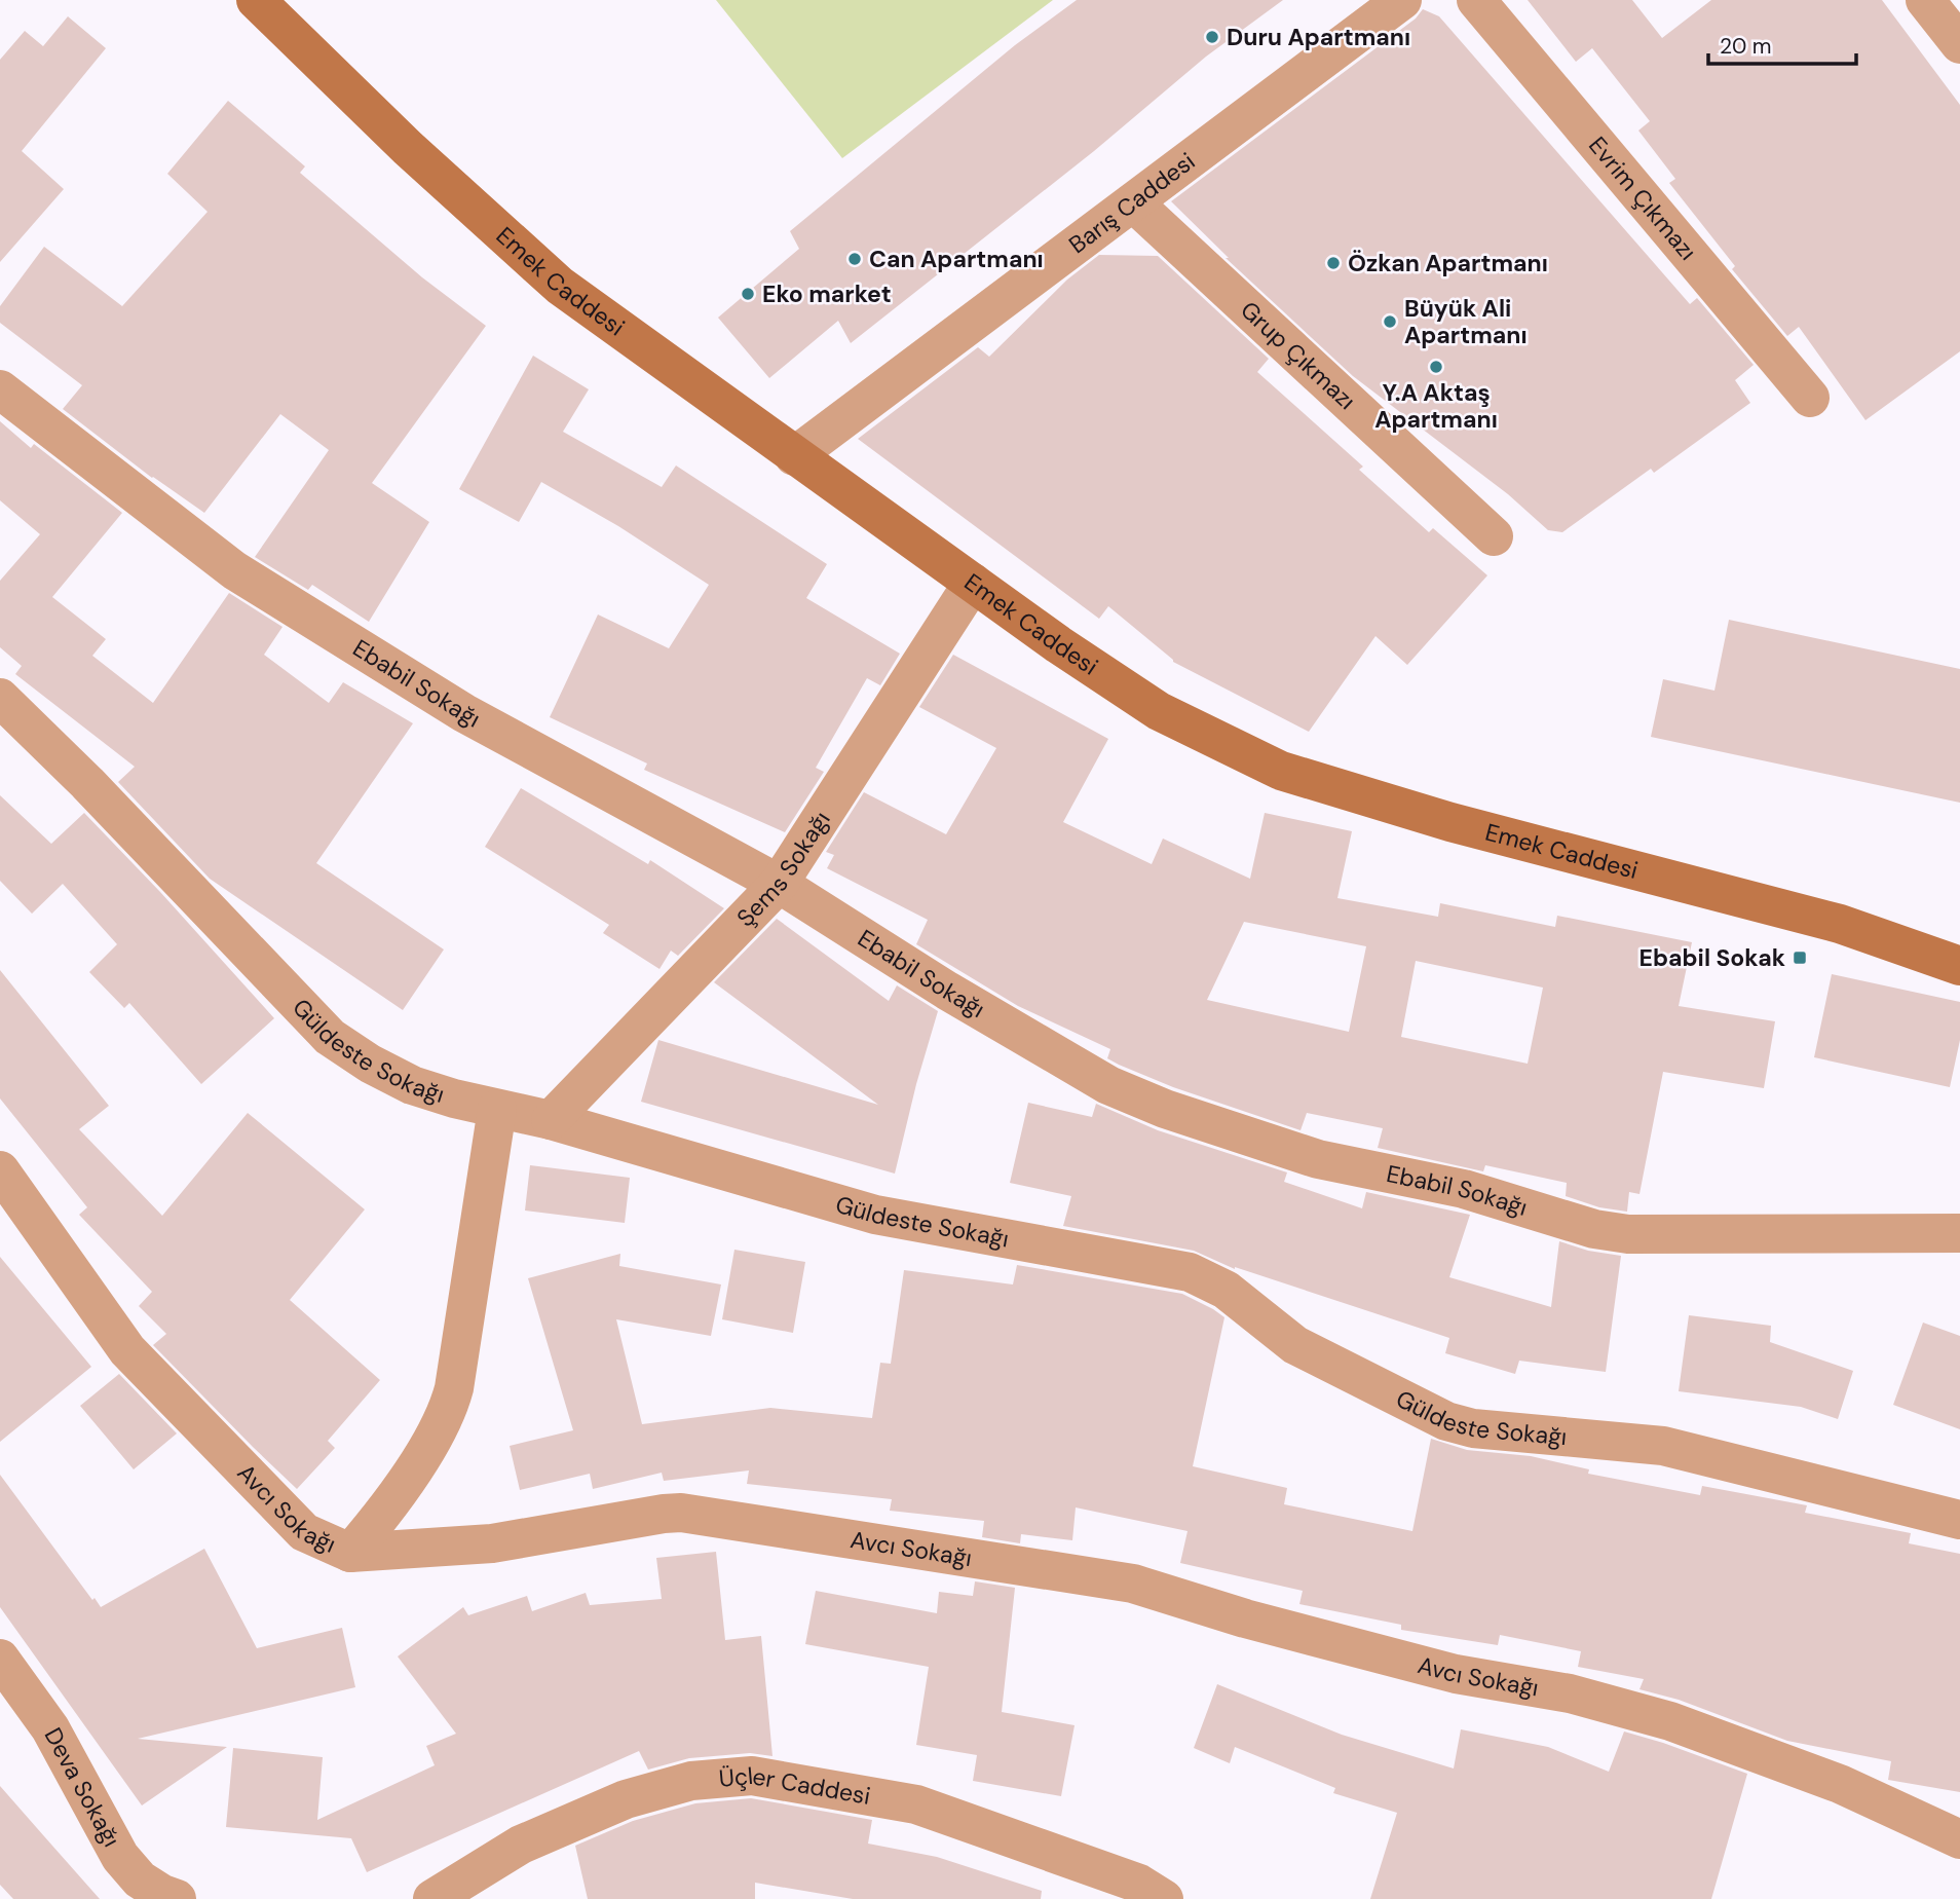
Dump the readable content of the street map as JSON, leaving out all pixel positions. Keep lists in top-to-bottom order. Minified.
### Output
{"streets":{"street":["Evrim Çıkmazı","Barış Caddesi","Emek Caddesi","Grup Çıkmazı","Ebabil Sokağı","Şems Sokağı","Güldeste Sokağı","Avcı Sokağı","Deva Sokağı","Üçler Caddesi"]},"crossings":[["Barış Caddesi","Emek Caddesi"],["Barış Caddesi","Grup Çıkmazı"],["Emek Caddesi","Şems Sokağı"],["Ebabil Sokağı","Şems Sokağı"],["Şems Sokağı","Güldeste Sokağı"]],"places":{"other":["Duru Apartmanı","Can Apartmanı","Özkan Apartmanı","Eko market","Büyük Ali Apartmanı","Y.A Aktaş Apartmanı"],"transit":["Ebabil Sokak"]},"scale_bar":"20 m"}
